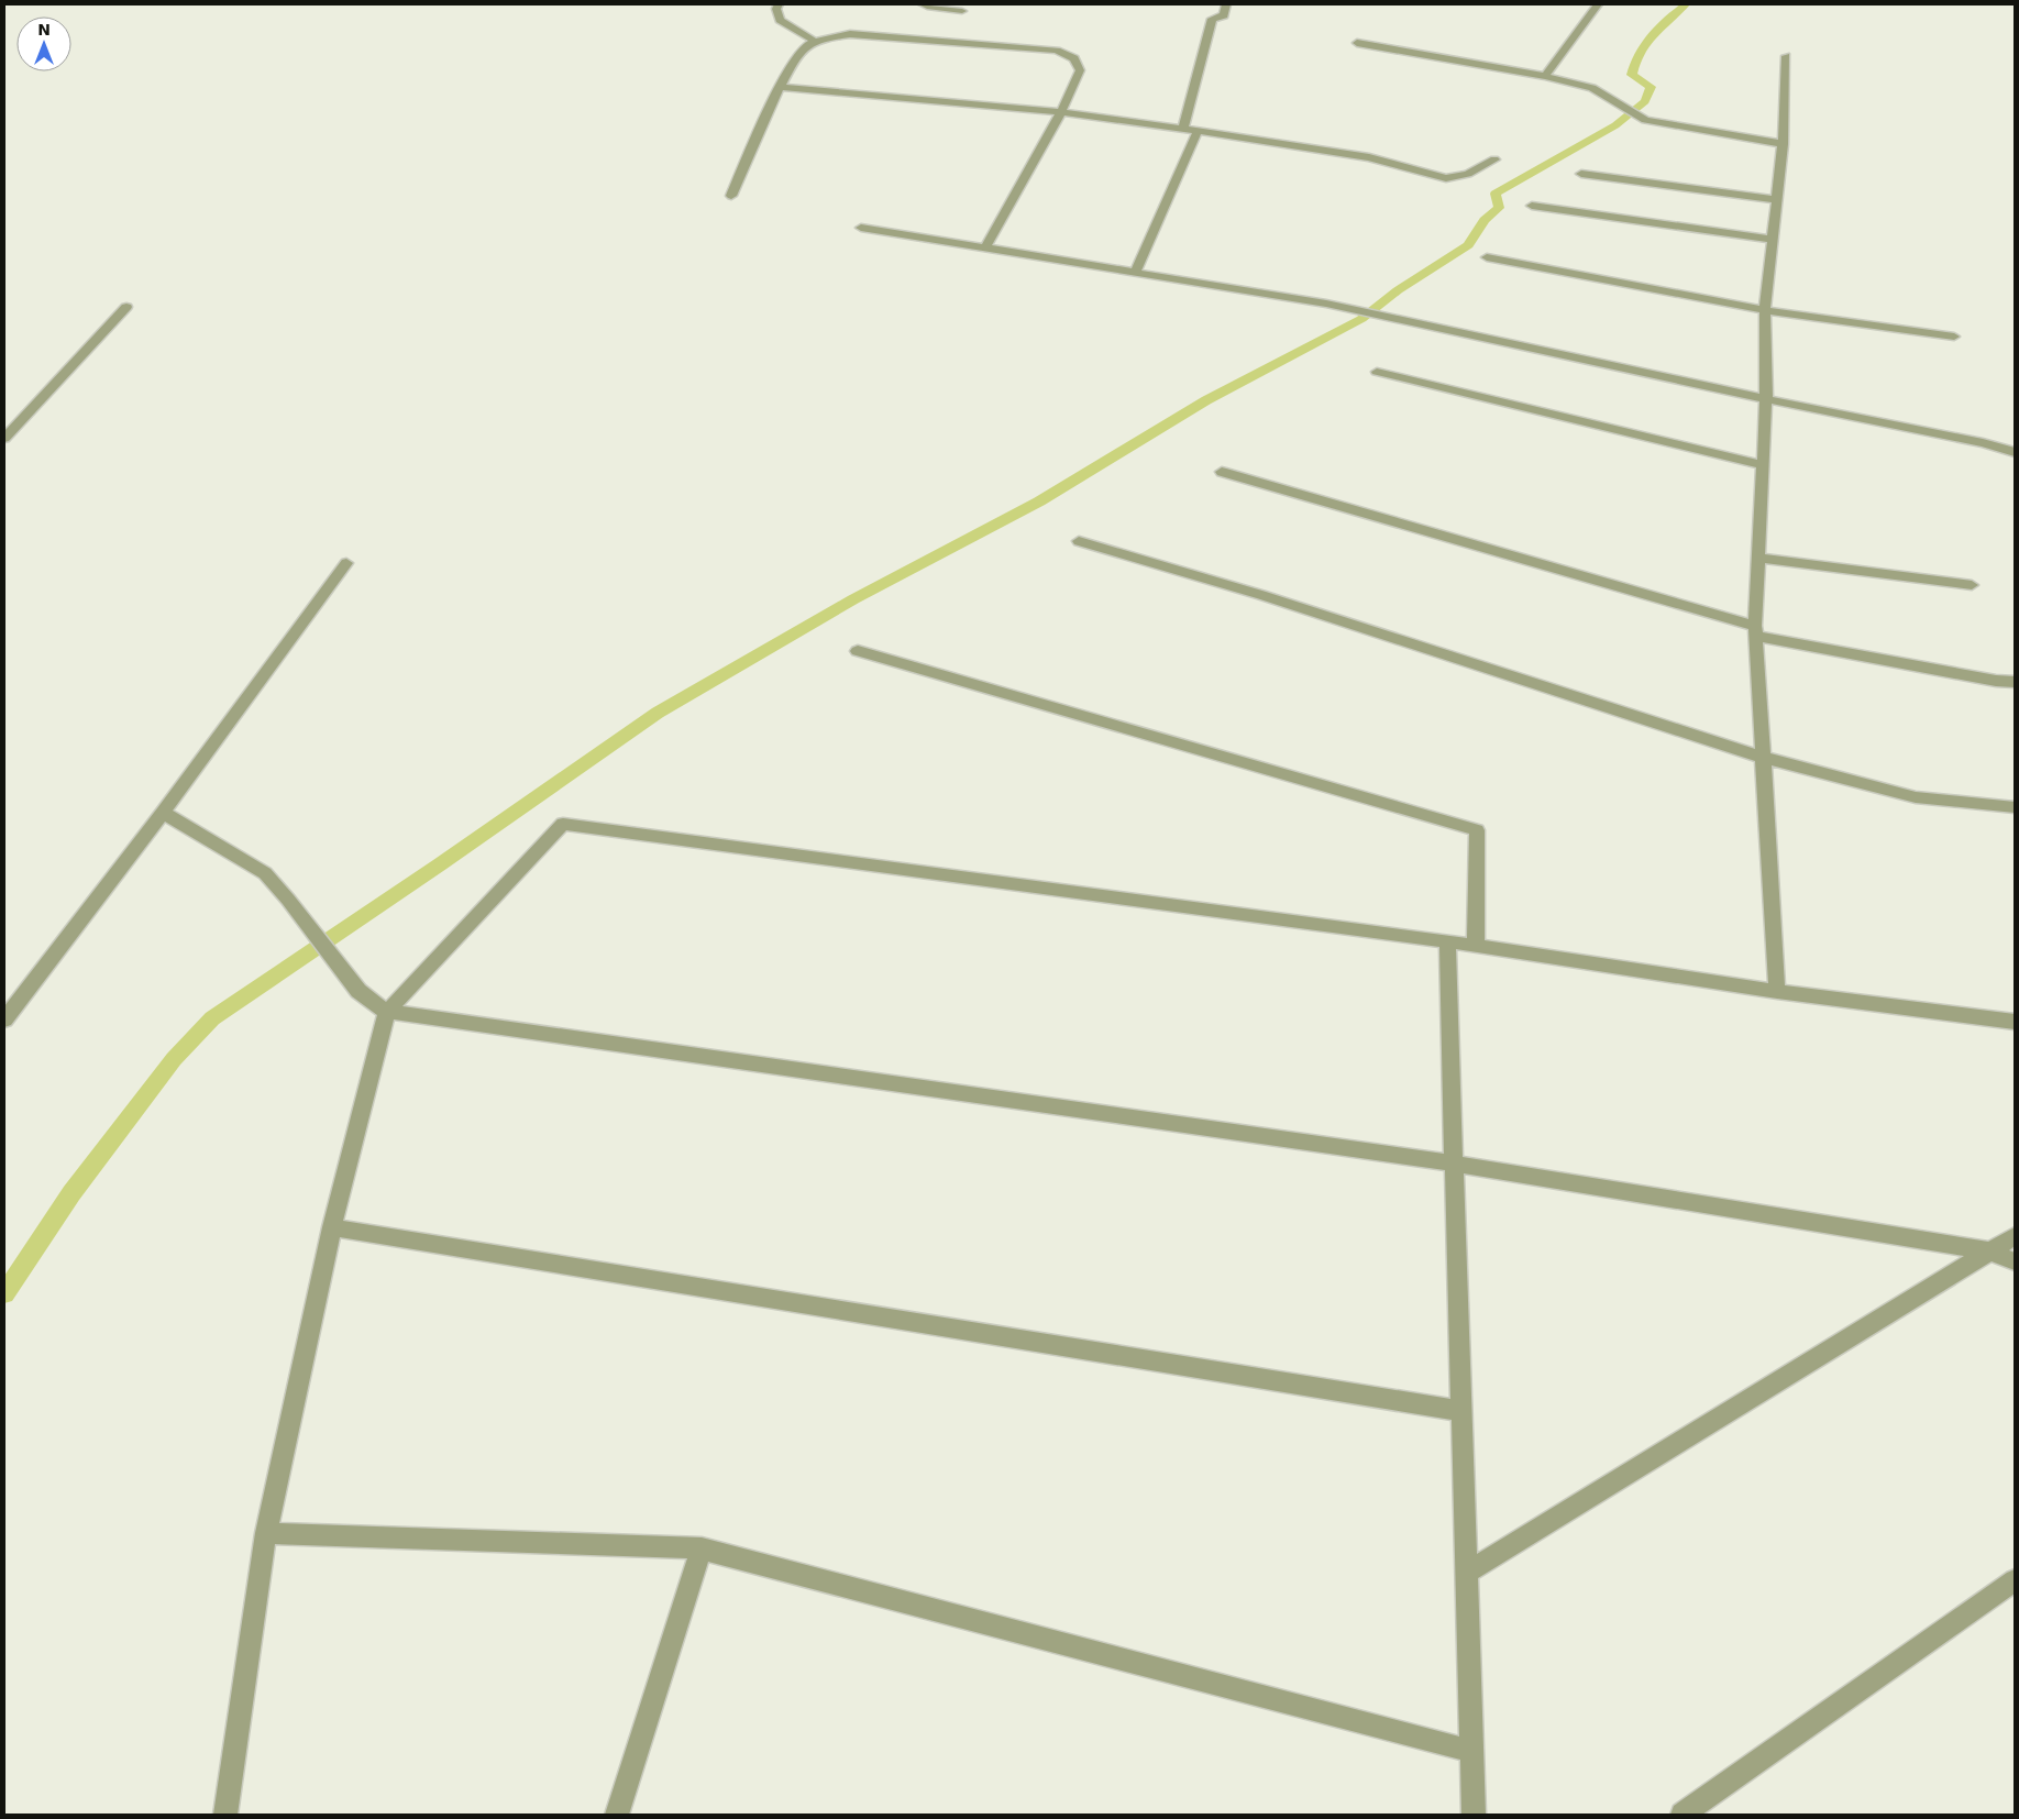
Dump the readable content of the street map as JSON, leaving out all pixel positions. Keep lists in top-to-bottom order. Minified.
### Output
{"north":"top"}
